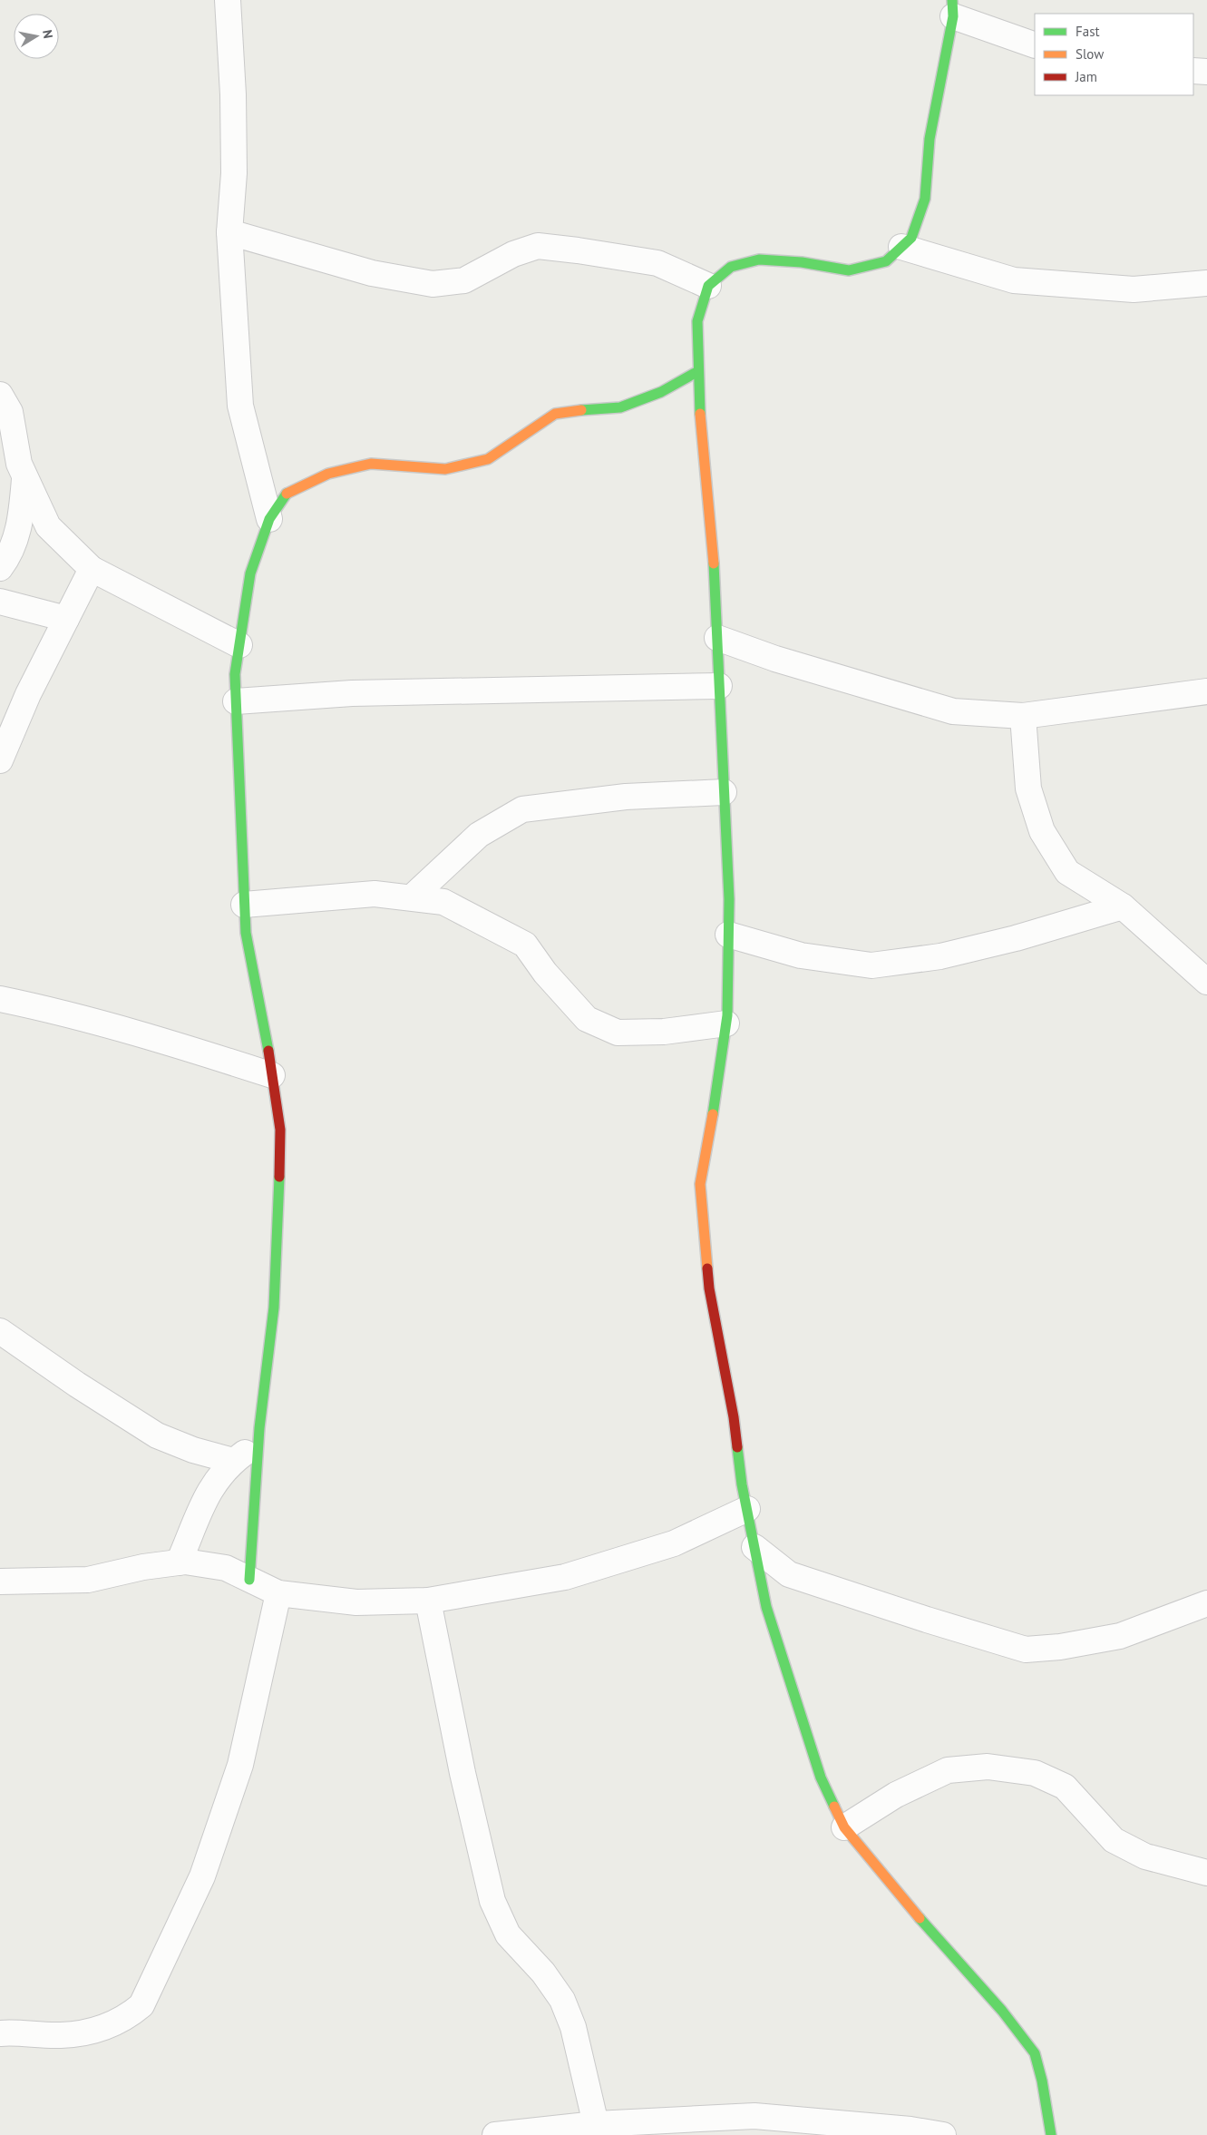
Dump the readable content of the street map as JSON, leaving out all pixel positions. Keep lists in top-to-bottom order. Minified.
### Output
{"legend":["Fast","Slow","Jam"],"north":"right"}
